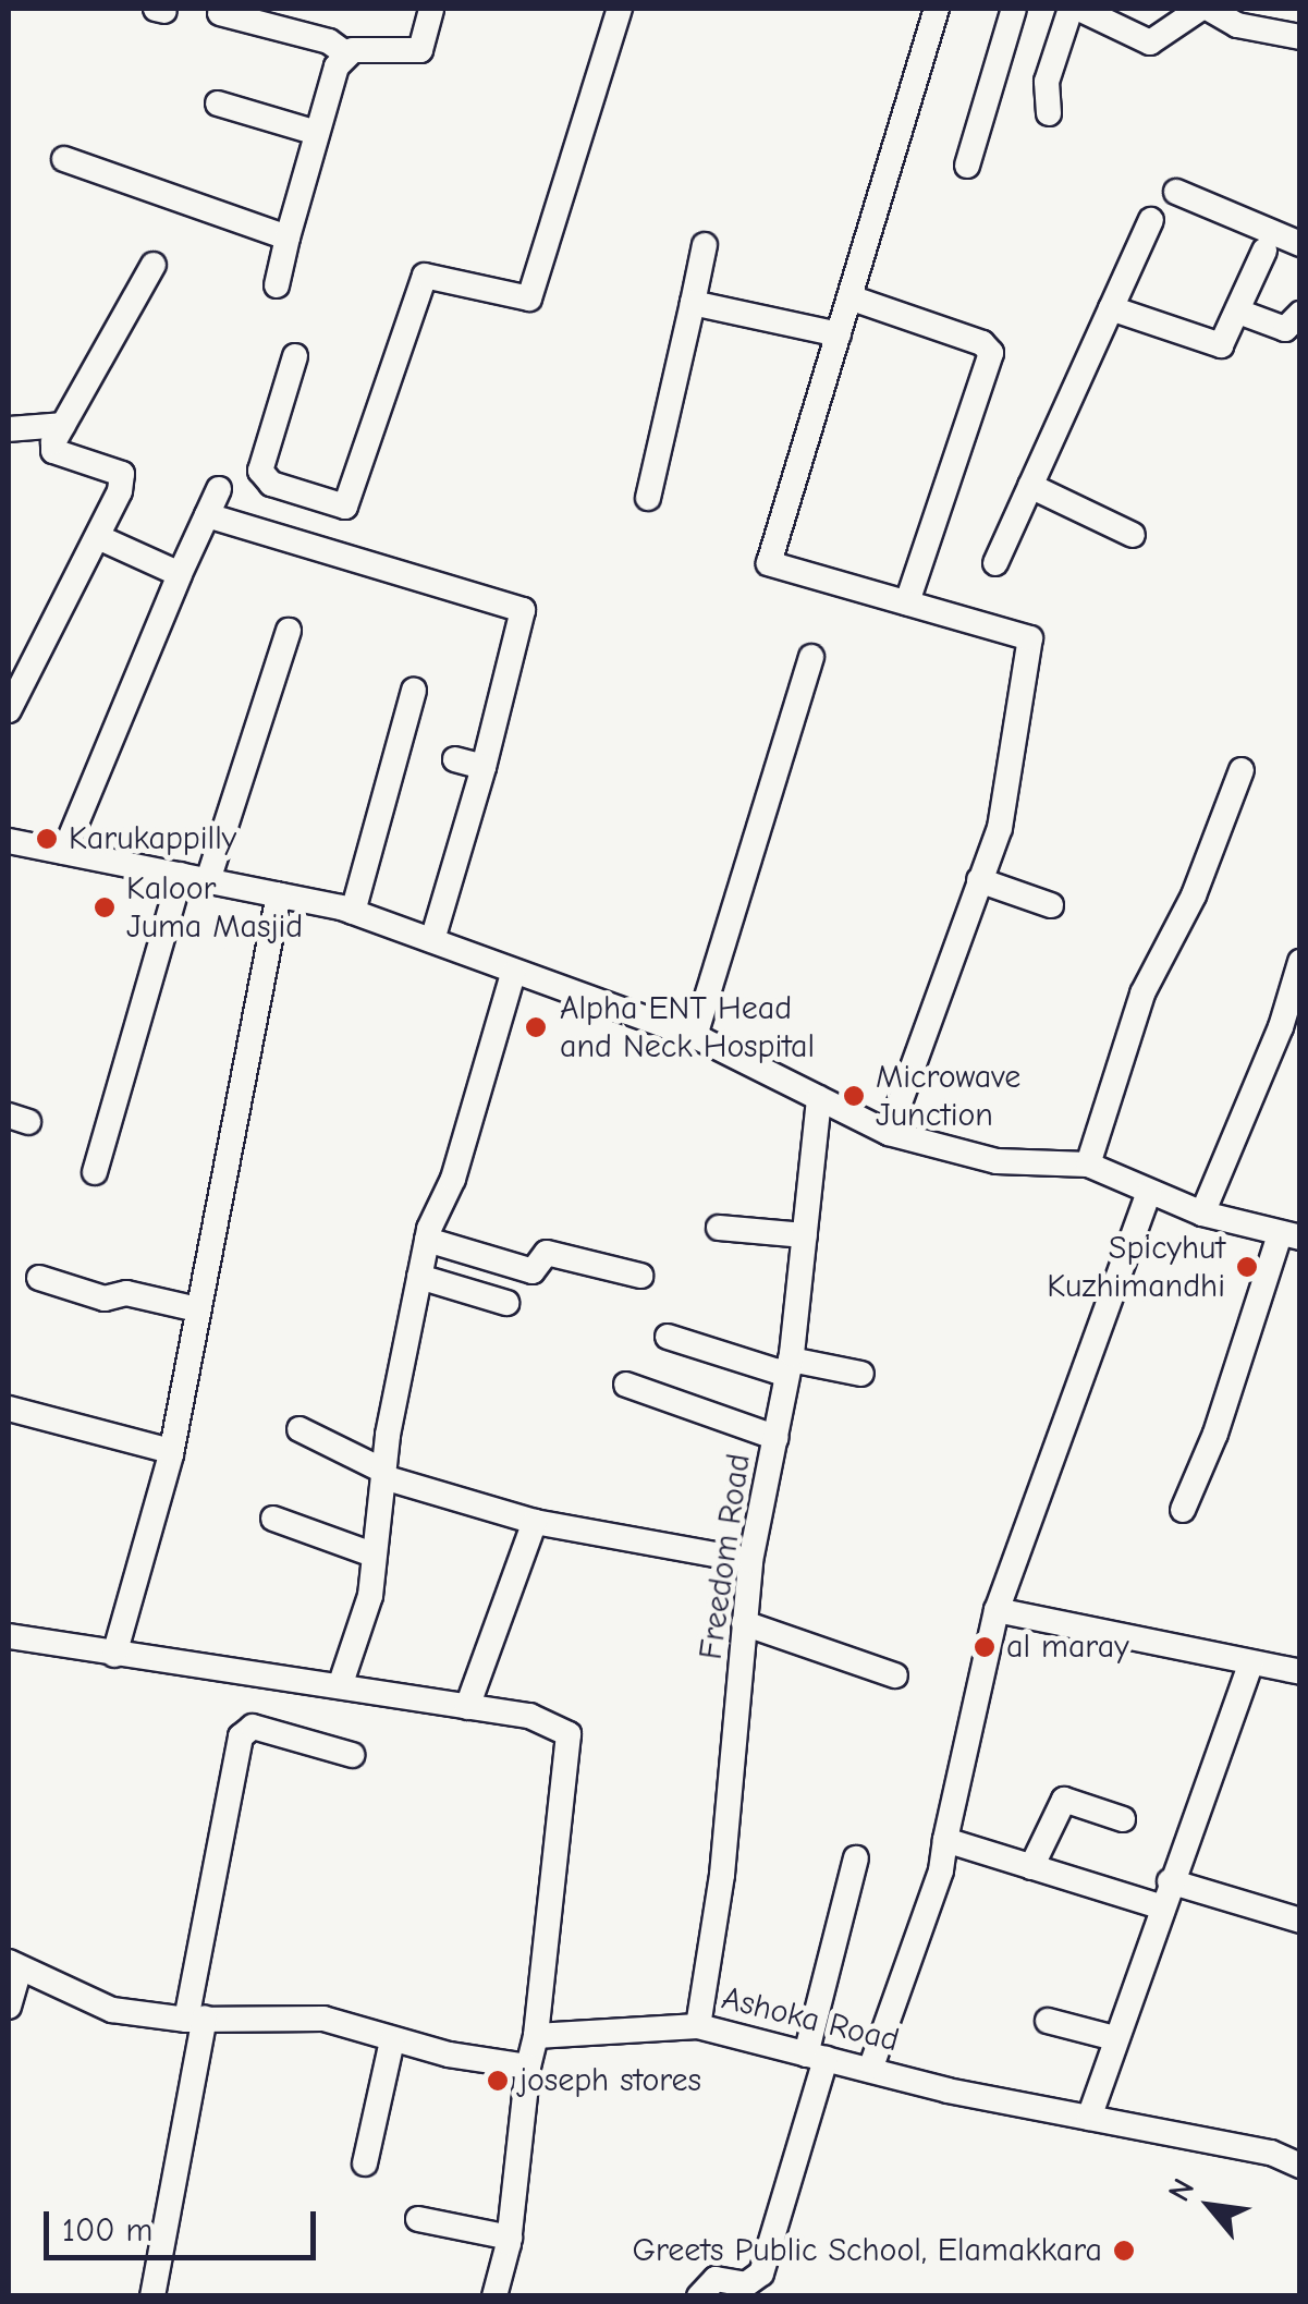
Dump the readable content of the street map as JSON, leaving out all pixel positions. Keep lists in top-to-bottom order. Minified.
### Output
{"streets":{"street":["Freedom Road","Ashoka Road"]},"crossings":[["Freedom Road","Ashoka Road"]],"places":["Karukappilly","Kaloor Juma Masjid","Alpha ENT Head and Neck Hospital","Microwave Junction","Spicyhut Kuzhimandhi","al maray","joseph stores","Greets Public School, Elamakkara"],"scale_bar":"100 m","north":"top left"}
